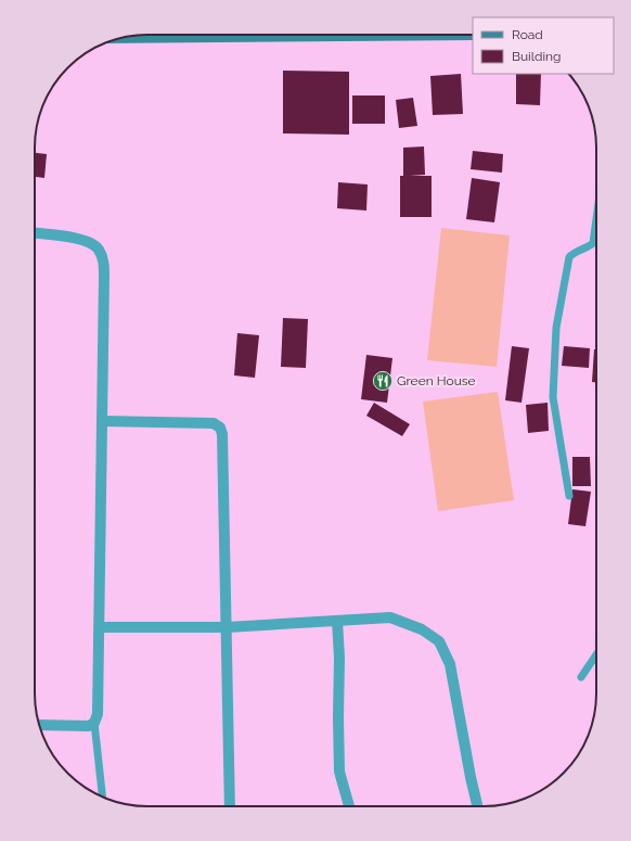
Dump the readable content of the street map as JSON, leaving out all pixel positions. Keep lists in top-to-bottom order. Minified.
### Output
{"places":{"restaurant":["Green House"]},"legend":["Road","Building"]}
